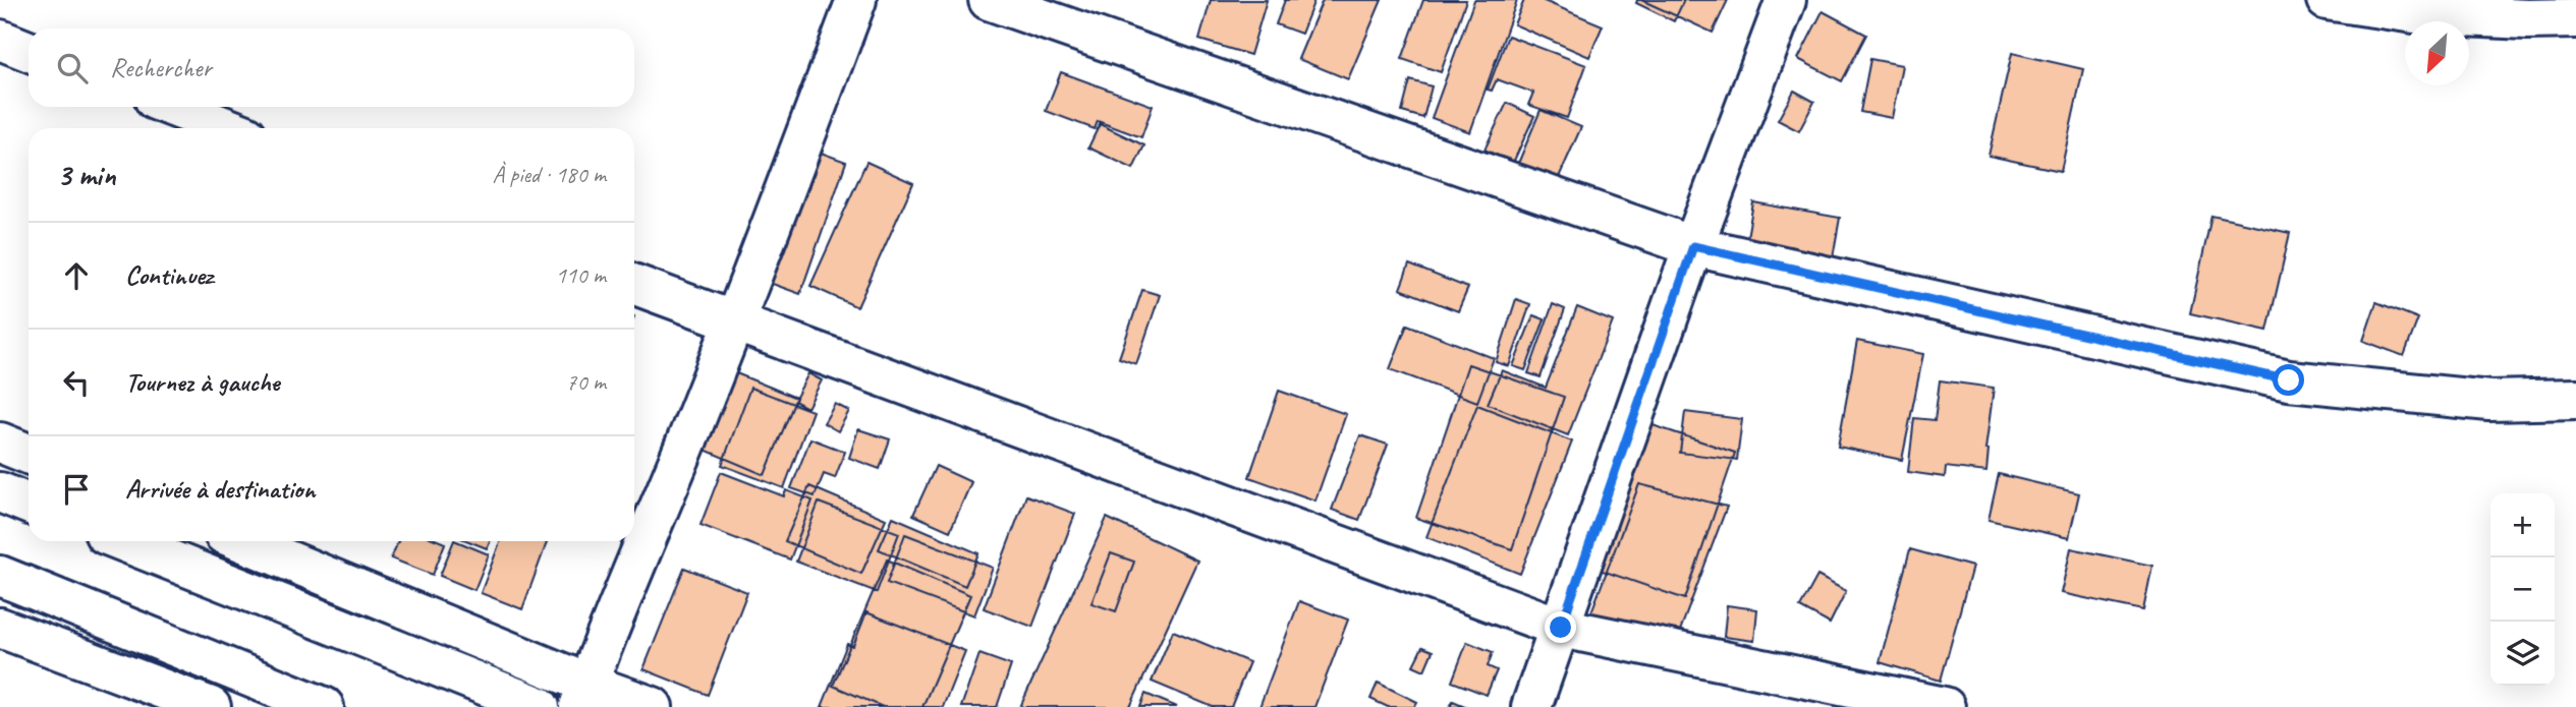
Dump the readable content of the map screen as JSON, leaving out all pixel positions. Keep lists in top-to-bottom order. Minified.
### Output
{"north":"bottom left","page":{"search":"Rechercher","heading":["3 min","À pied · 180 m"],"list":[["Continuez","110 m"],["Tournez à gauche","70 m"],"Arrivée à destination"],"map_buttons":["+","−"]}}
